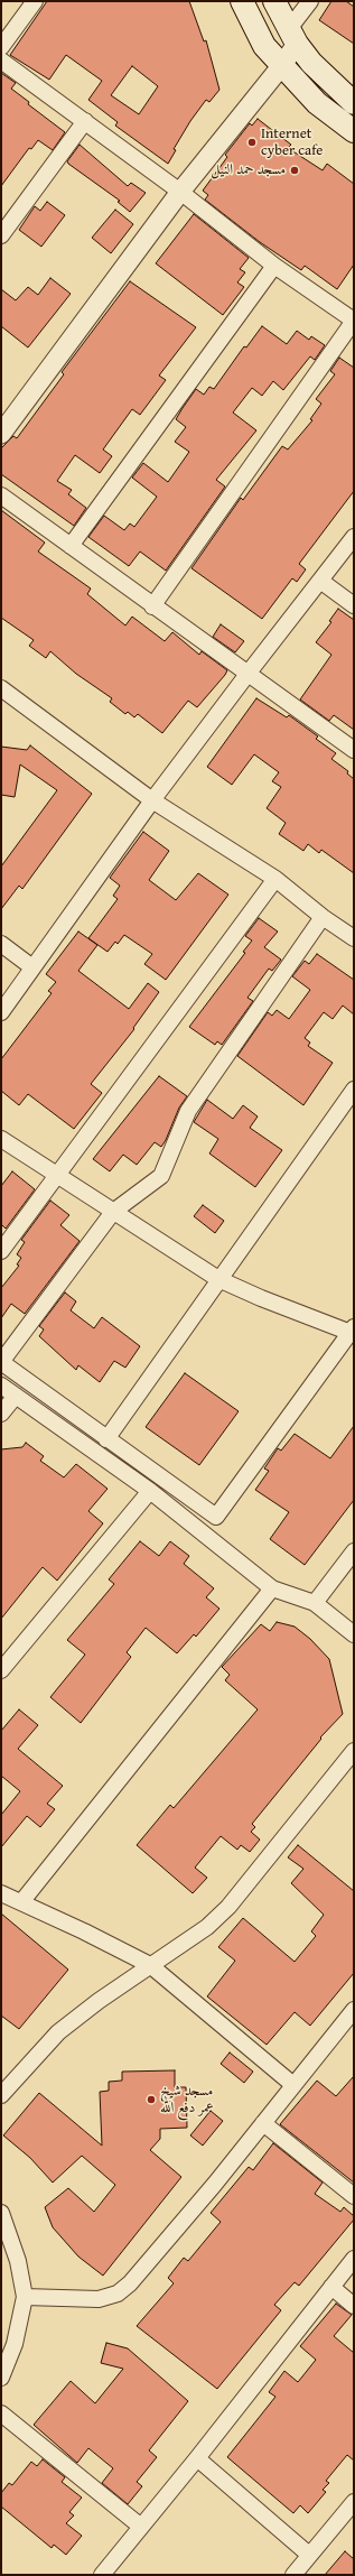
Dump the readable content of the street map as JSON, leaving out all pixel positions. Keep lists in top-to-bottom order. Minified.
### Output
{"places":["Internet cyber cafe","مسجد حمد النيل","مسجد شيخ عمر دفع الله"]}
